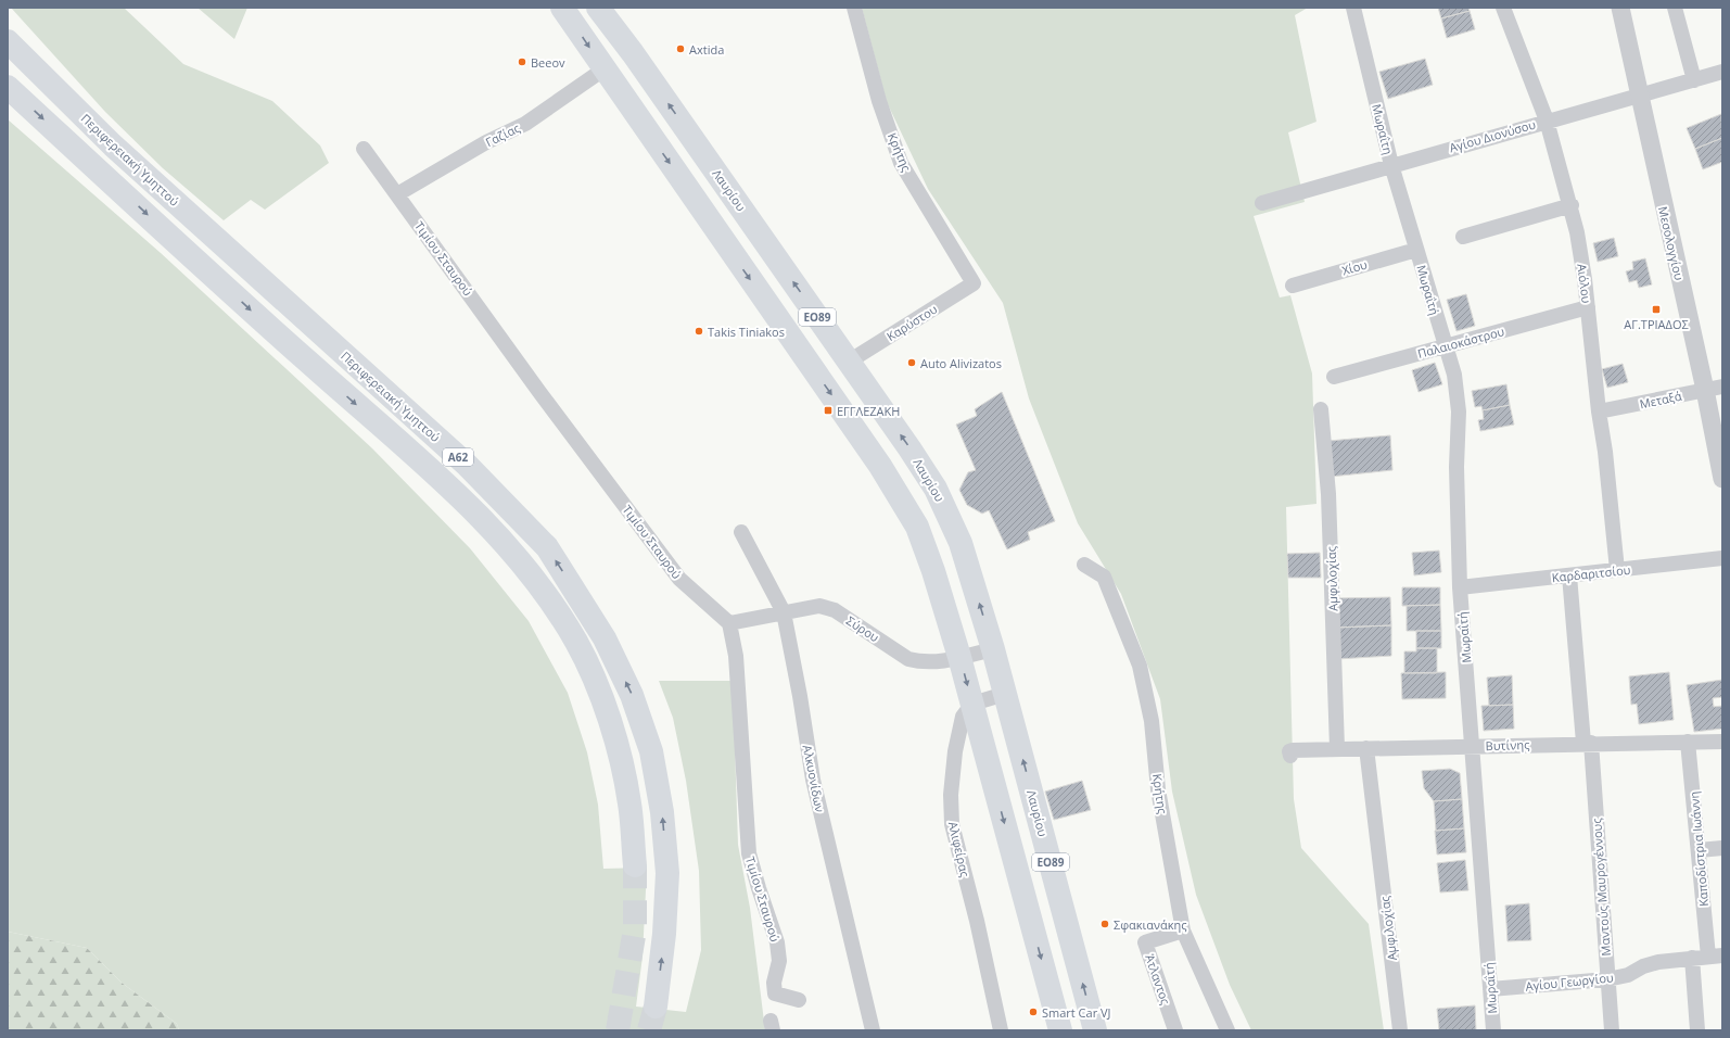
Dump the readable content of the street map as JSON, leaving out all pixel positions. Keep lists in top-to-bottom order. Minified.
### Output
{"streets":{"main road":["Περιφερειακή Υμηττού","Λαυρίου","ΕΟ89","Α62"],"street":["Μωραΐτη","Γαζίας","Αγίου Διονύσου","Κρήτης","Μεσολογγίου","Τιμίου Σταυρού","Χίου","Αιόλου","Μωραΐτή","Καρύστου","Παλαιοκάστρου","Μεταξά","Καρδαριτσίου","Αμφιλοχίας","Σύρου","Βυτίνης","Αλκυονίδων","Αλιφείρας","Καποδίστρια Ιωάννη","Μαντούς Μαυρογέννους","Άτλαντος","Αγίου Γεωργίου"]},"crossings":[["Μωραΐτη","Αγίου Διονύσου"],["Μωραΐτη","Χίου"],["Μωραΐτη","Μωραΐτή"],["Γαζίας","Τιμίου Σταυρού"],["Γαζίας","ΕΟ89"],["Αγίου Διονύσου","Μεσολογγίου"],["Αγίου Διονύσου","Αιόλου"],["Κρήτης","Καρύστου"],["Κρήτης","Άτλαντος"],["Λαυρίου","Καρύστου"],["Λαυρίου","Σύρου"],["Μεσολογγίου","Μεταξά"],["Τιμίου Σταυρού","Σύρου"],["Χίου","Μωραΐτή"],["Αιόλου","Παλαιοκάστρου"],["Αιόλου","Μεταξά"],["Αιόλου","Καρδαριτσίου"],["Μωραΐτή","Παλαιοκάστρου"],["Μωραΐτή","Καρδαριτσίου"],["Μωραΐτή","Βυτίνης"],["Μωραΐτή","Αγίου Γεωργίου"],["ΕΟ89","Σύρου"],["ΕΟ89","Αλιφείρας"],["Καρδαριτσίου","Μαντούς Μαυρογέννους"],["Αμφιλοχίας","Βυτίνης"],["Σύρου","Αλκυονίδων"],["Βυτίνης","Καποδίστρια Ιωάννη"],["Βυτίνης","Μαντούς Μαυρογέννους"],["Καποδίστρια Ιωάννη","Αγίου Γεωργίου"],["Μαντούς Μαυρογέννους","Αγίου Γεωργίου"]],"places":{"other":["Axtida","Beeov","Takis Tiniakos","Auto Alivizatos","Σφακιανάκης","Smart Car VJ"],"transit":["ΑΓ.ΤΡΙΑΔΟΣ","ΕΓΓΛΕΖΑΚΗ"]}}
